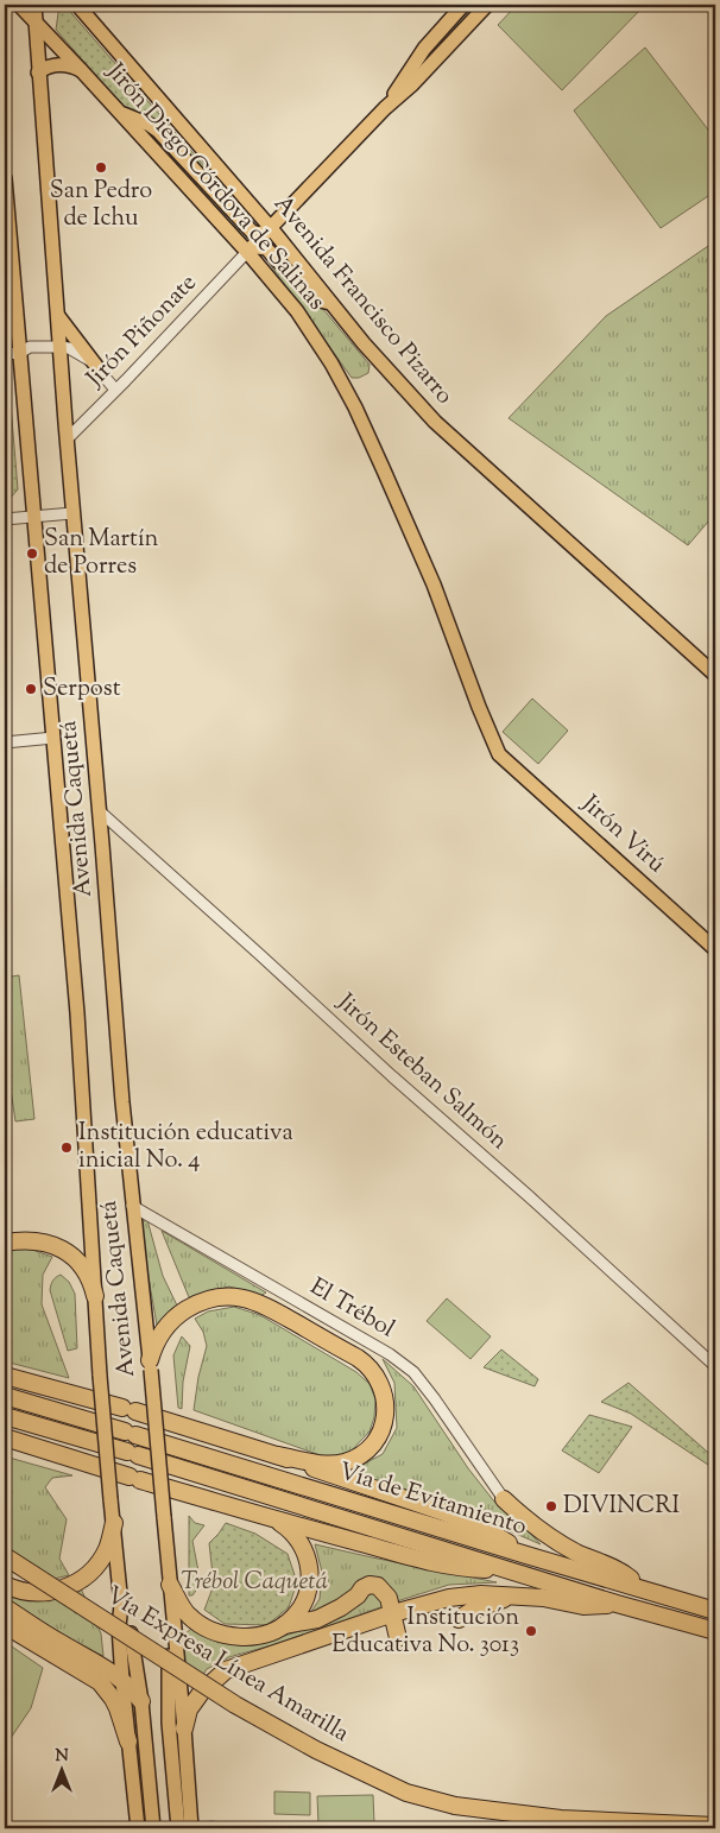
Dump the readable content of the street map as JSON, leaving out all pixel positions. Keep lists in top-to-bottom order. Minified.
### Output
{"streets":{"highway":["Vía de Evitamiento","Vía Expresa Línea Amarilla"],"main road":["Jirón Diego Córdova de Salinas","Avenida Francisco Pizarro","Avenida Caquetá","Jirón Virú"],"street":["Jirón Piñonate","Jirón Esteban Salmón","El Trébol"]},"crossings":[["Jirón Diego Córdova de Salinas","Jirón Piñonate"],["Jirón Diego Córdova de Salinas","Avenida Caquetá"],["Jirón Diego Córdova de Salinas","Jirón Virú"],["Jirón Piñonate","Avenida Caquetá"],["Avenida Caquetá","Jirón Esteban Salmón"],["Avenida Caquetá","El Trébol"]],"parks":["Trébol Caquetá"],"places":["San Pedro de Ichu","San Martín de Porres","Serpost","Institución educativa inicial No. 4","DIVINCRI","Institución Educativa No. 3013"],"north":"top"}
